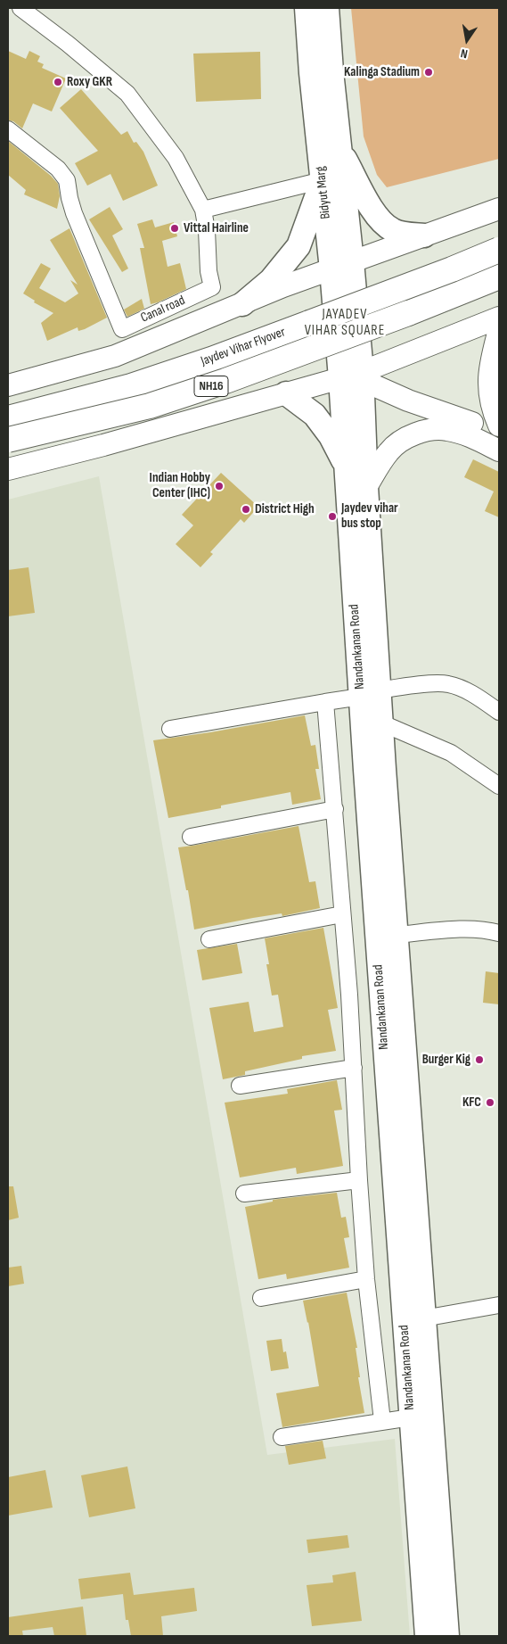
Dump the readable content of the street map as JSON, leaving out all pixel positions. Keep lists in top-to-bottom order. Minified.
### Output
{"streets":{"highway":["Jaydev Vihar Flyover","NH16"],"main road":["Bidyut Marg","Nandankanan Road"],"street":["Canal road"]},"crossings":[["Bidyut Marg","Nandankanan Road"]],"districts":["JAYADEV VIHAR SQUARE"],"places":["Kalinga Stadium","Roxy GKR","Vittal Hairline","Indian Hobby Center (IHC)","District High","Jaydev vihar bus stop","Burger Kig","KFC"],"north":"bottom"}
